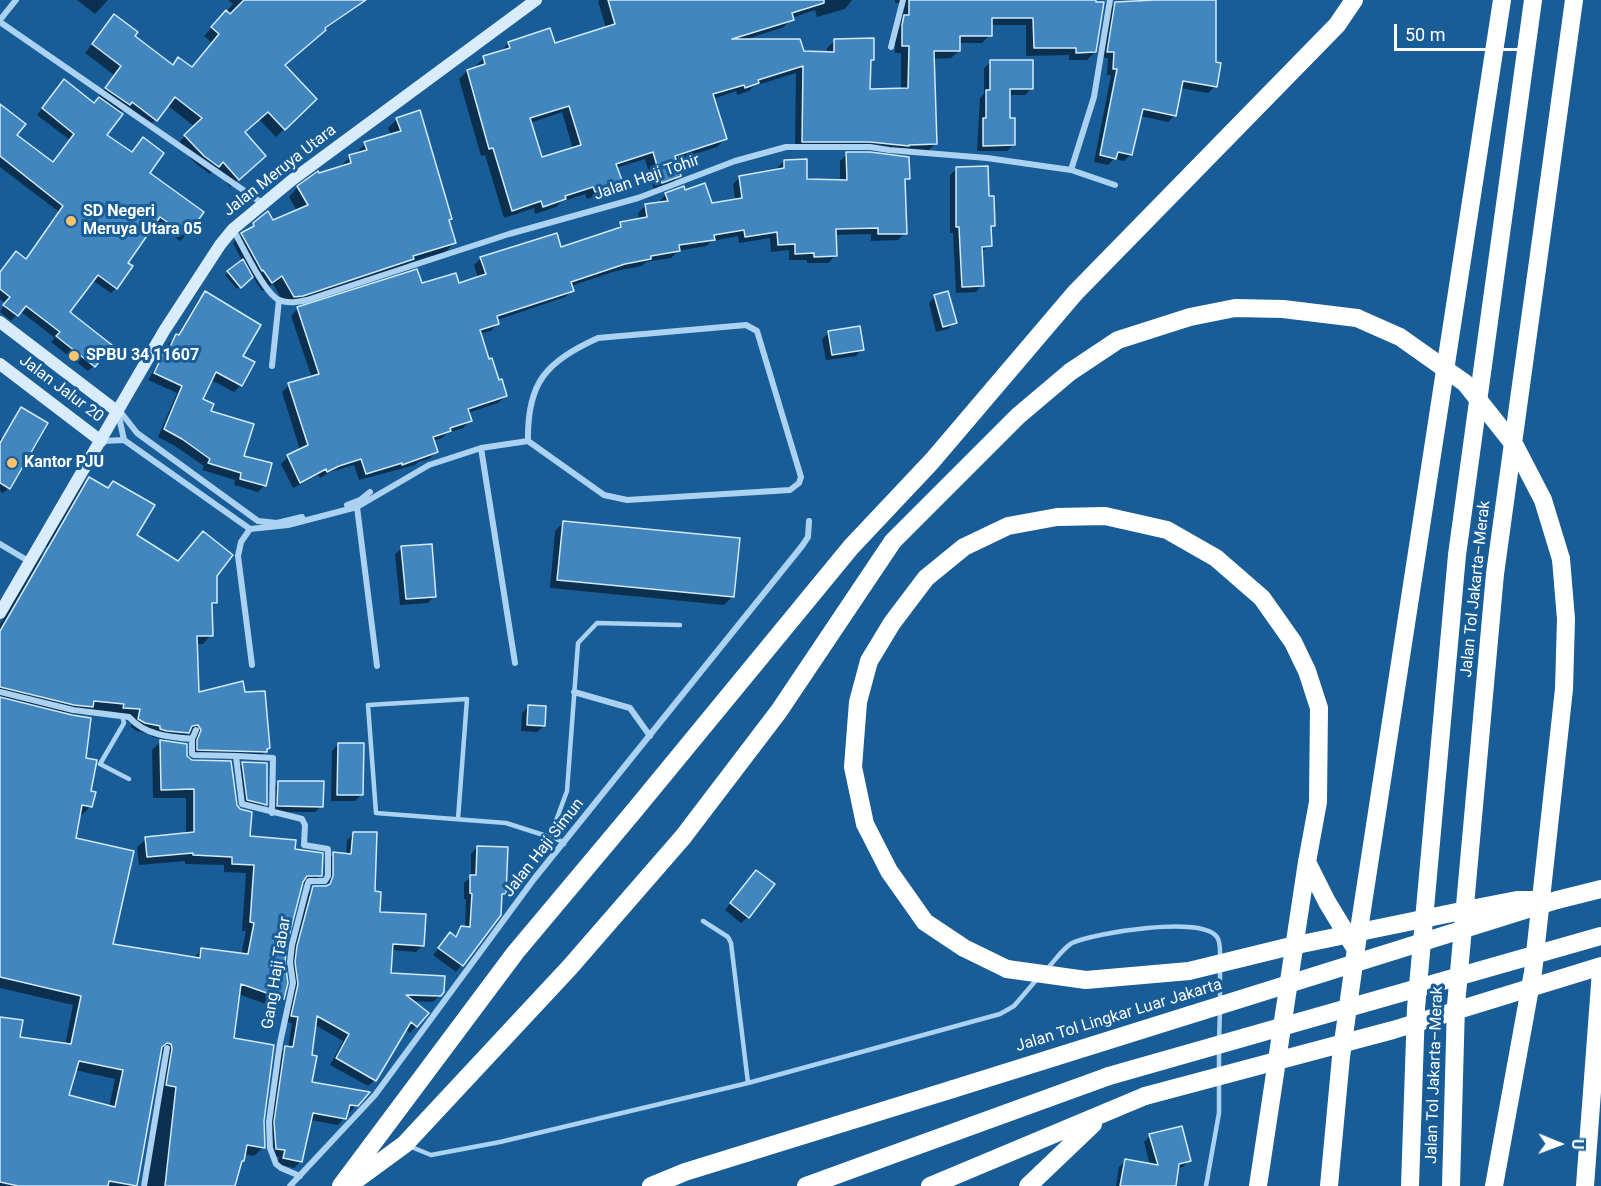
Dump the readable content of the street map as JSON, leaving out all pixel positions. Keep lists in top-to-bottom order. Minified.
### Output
{"streets":{"highway":["Jalan Tol Jakarta–Merak","Jalan Tol Lingkar Luar Jakarta"],"main road":["Jalan Meruya Utara","Jalan Jalur 20"],"street":["Jalan Haji Tohir","Jalan Haji Simun","Gang Haji Tabar"]},"crossings":[["Jalan Meruya Utara","Jalan Jalur 20"],["Jalan Haji Simun","Gang Haji Tabar"]],"places":["SD Negeri Meruya Utara 05","SPBU 34 11607","Kantor PJU"],"scale_bar":"50 m","north":"right"}
